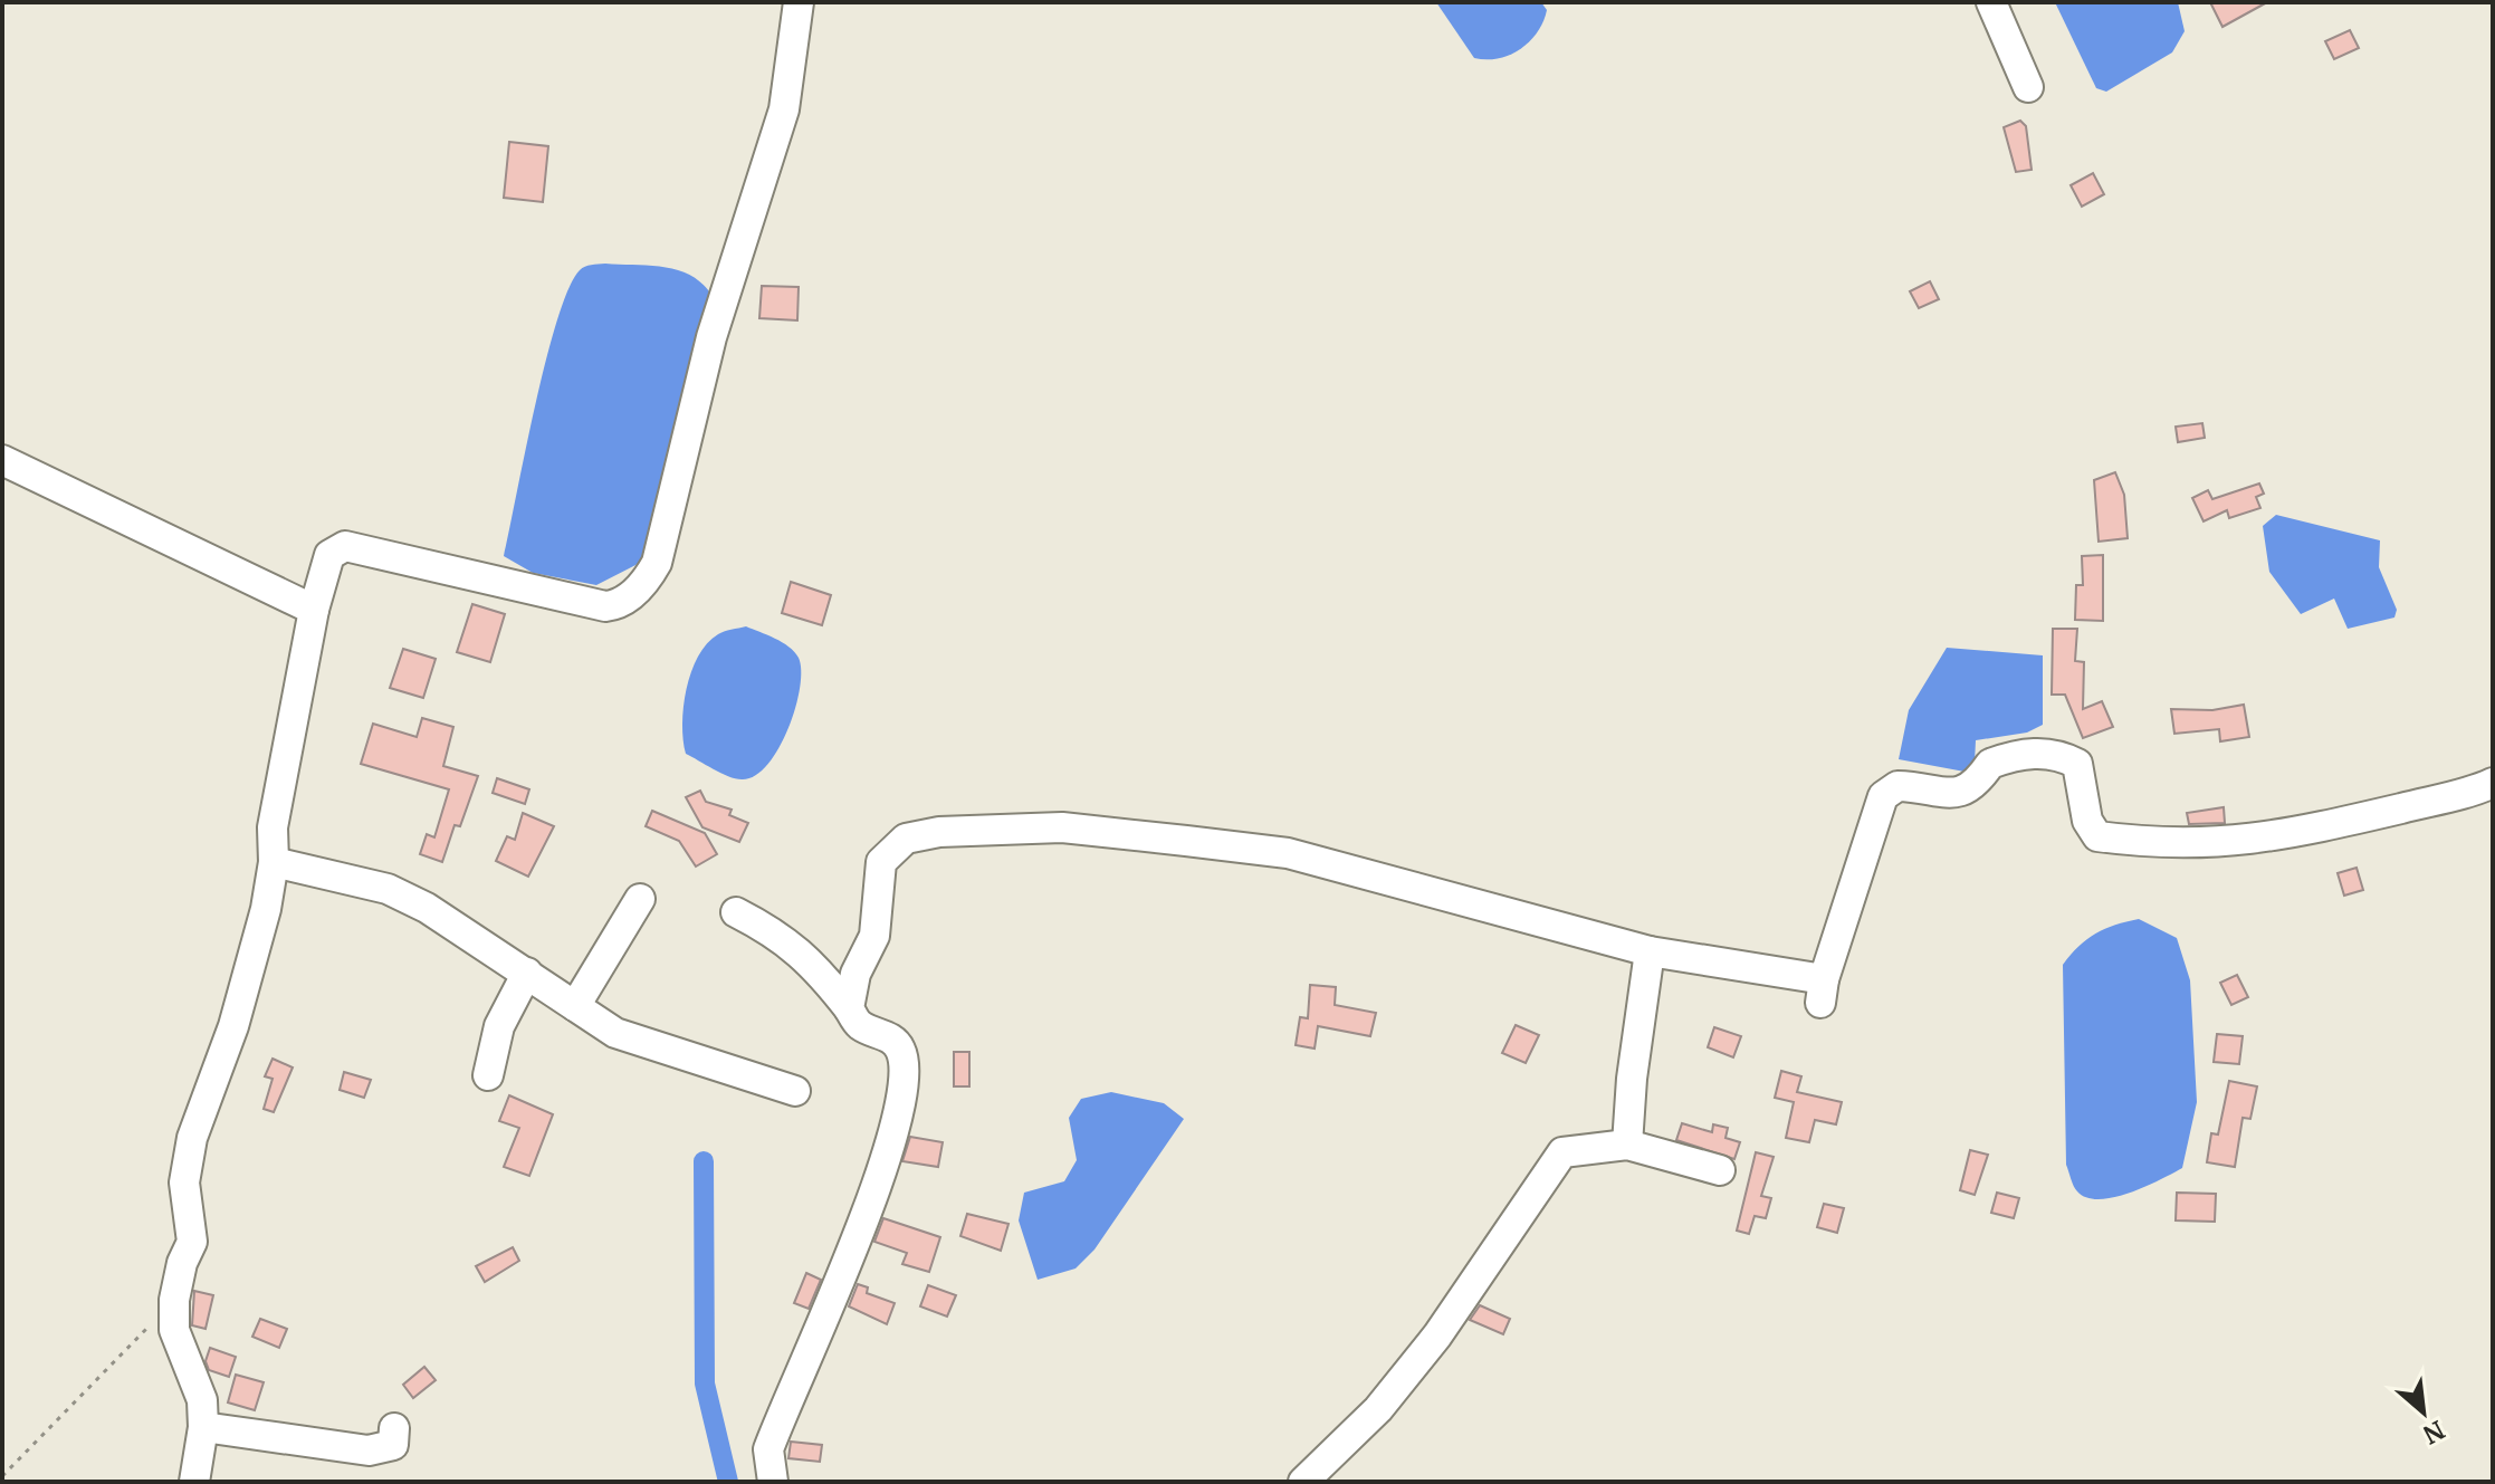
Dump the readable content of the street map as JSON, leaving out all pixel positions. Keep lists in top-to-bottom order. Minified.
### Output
{"north":"bottom right"}
